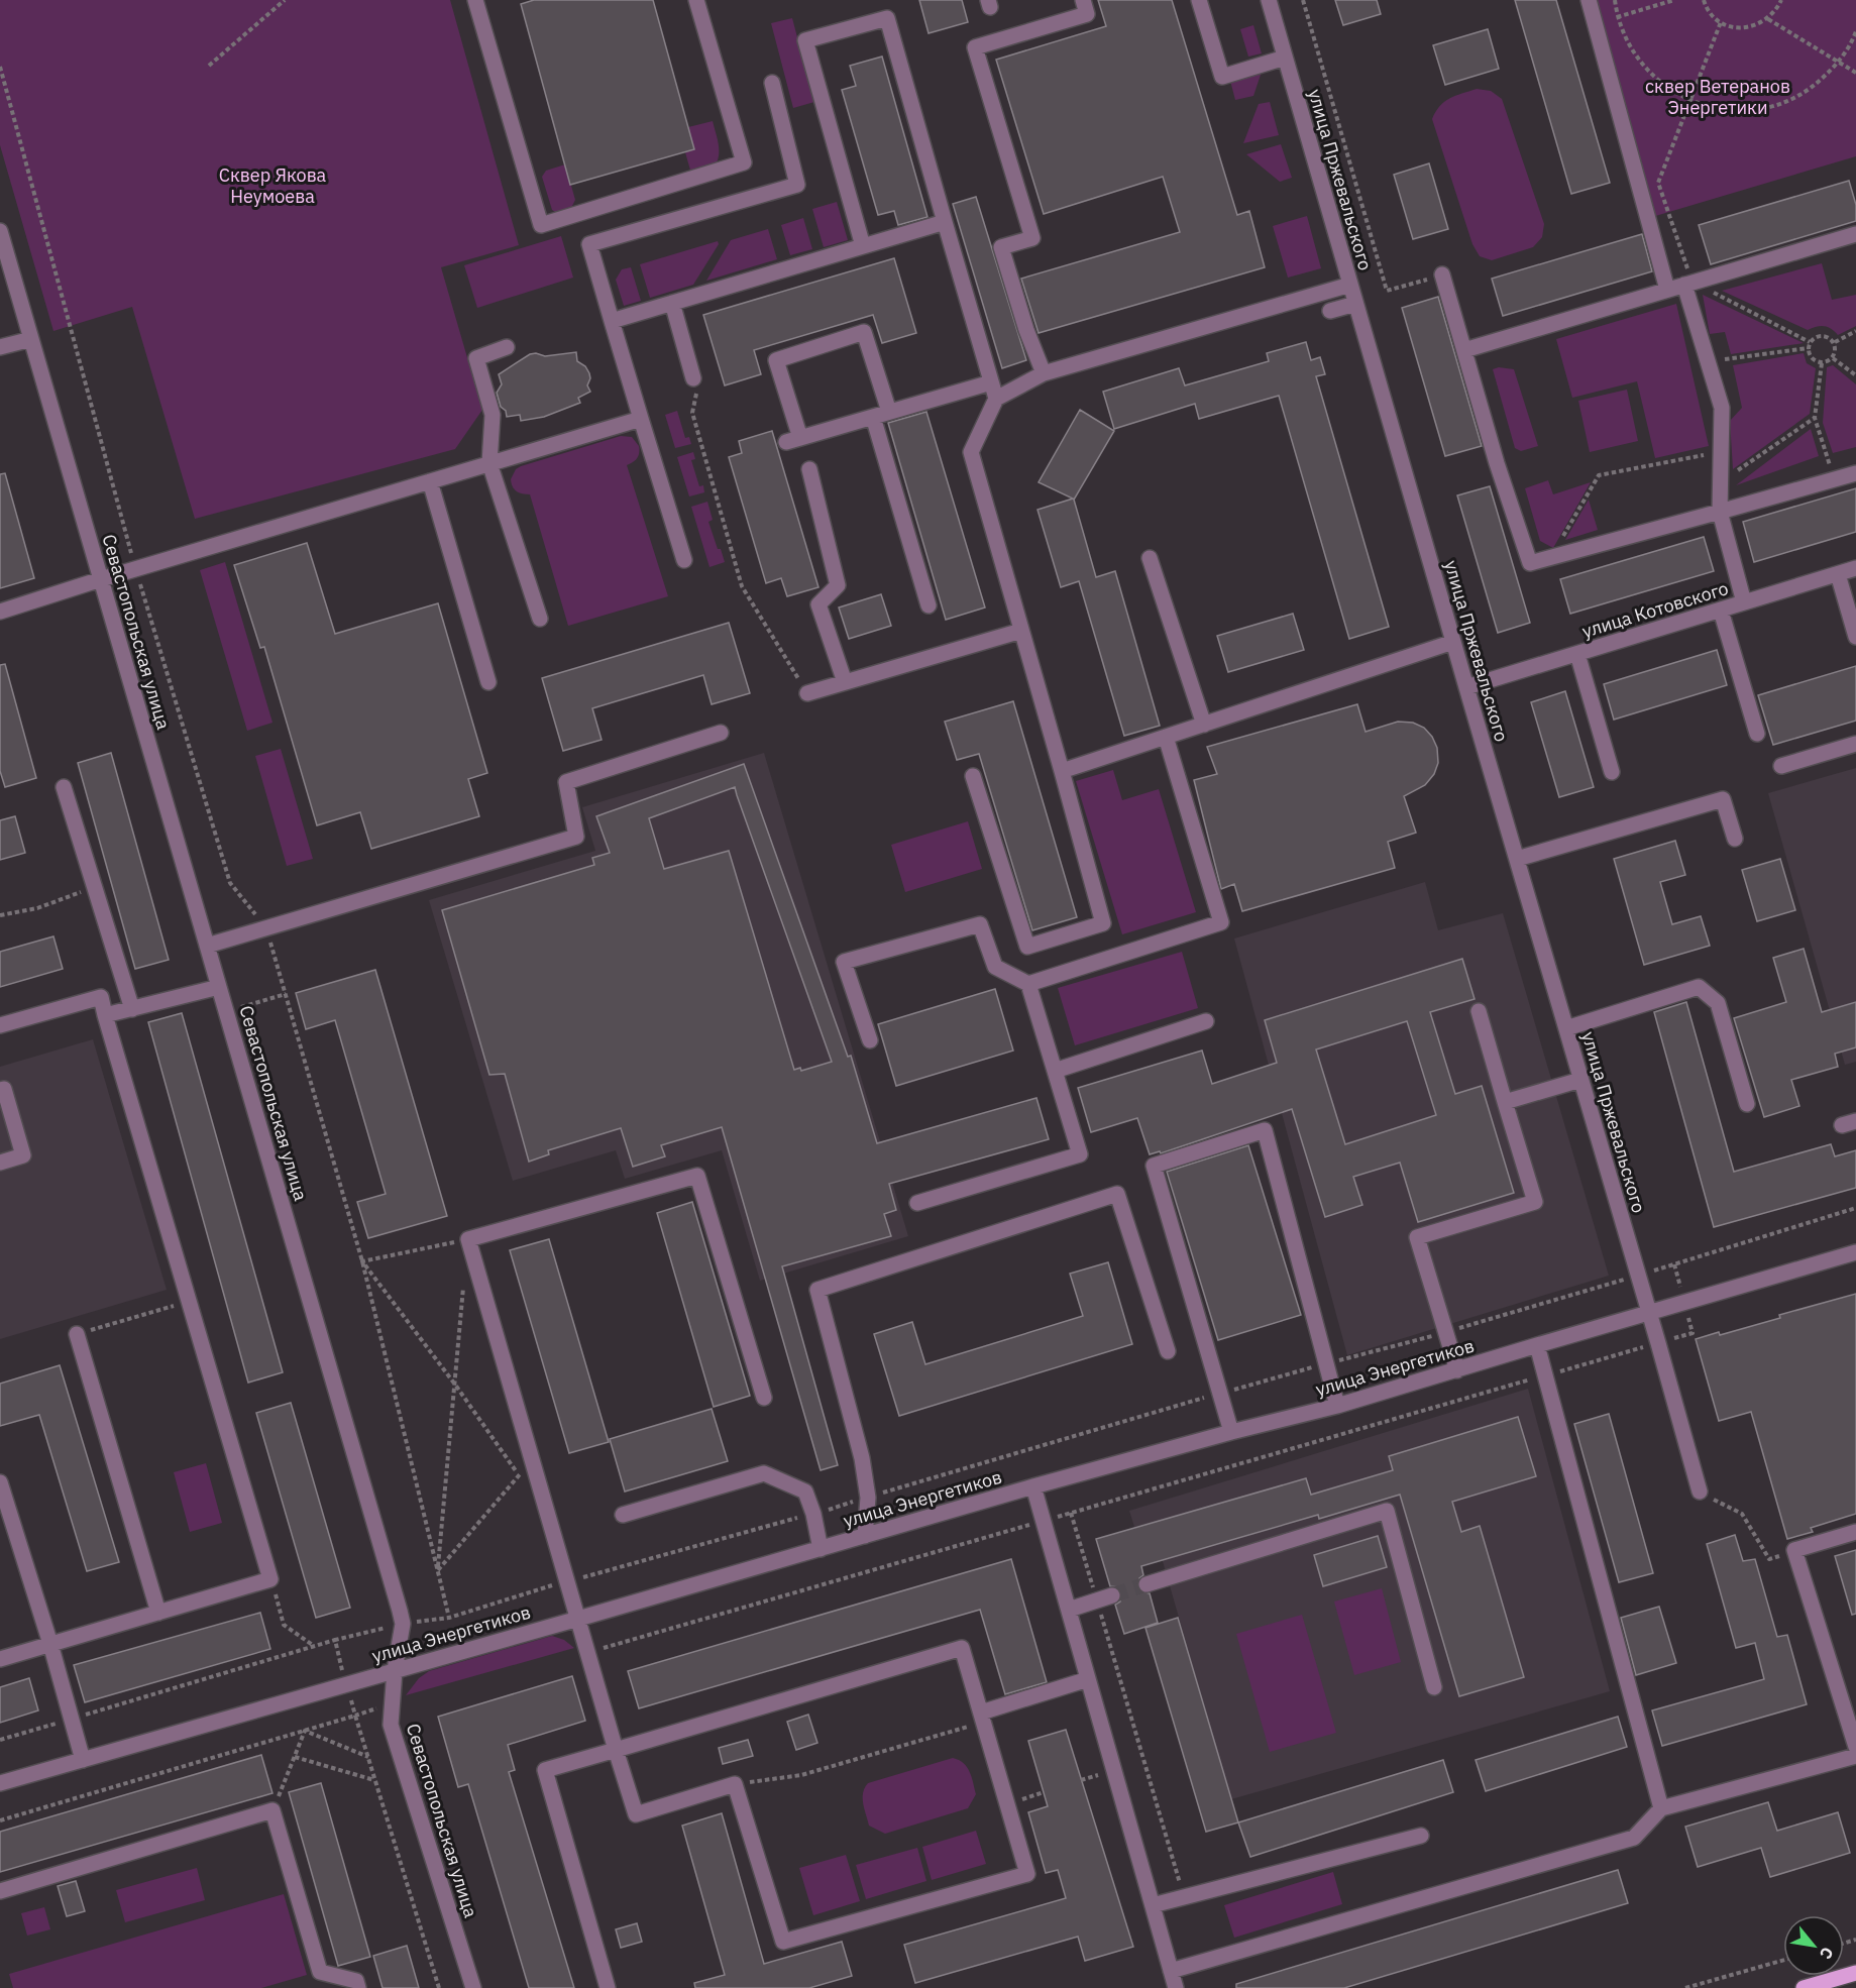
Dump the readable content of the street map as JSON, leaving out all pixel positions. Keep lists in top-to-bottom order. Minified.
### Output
{"streets":{"street":["улица Пржевальского","улица Котовского","Севастопольская улица","улица Энергетиков"]},"crossings":[["улица Пржевальского","улица Котовского"],["улица Пржевальского","улица Энергетиков"],["Севастопольская улица","улица Энергетиков"]],"parks":["сквер Ветеранов Энергетики","Сквер Якова Неумоева"],"north":"bottom right"}
